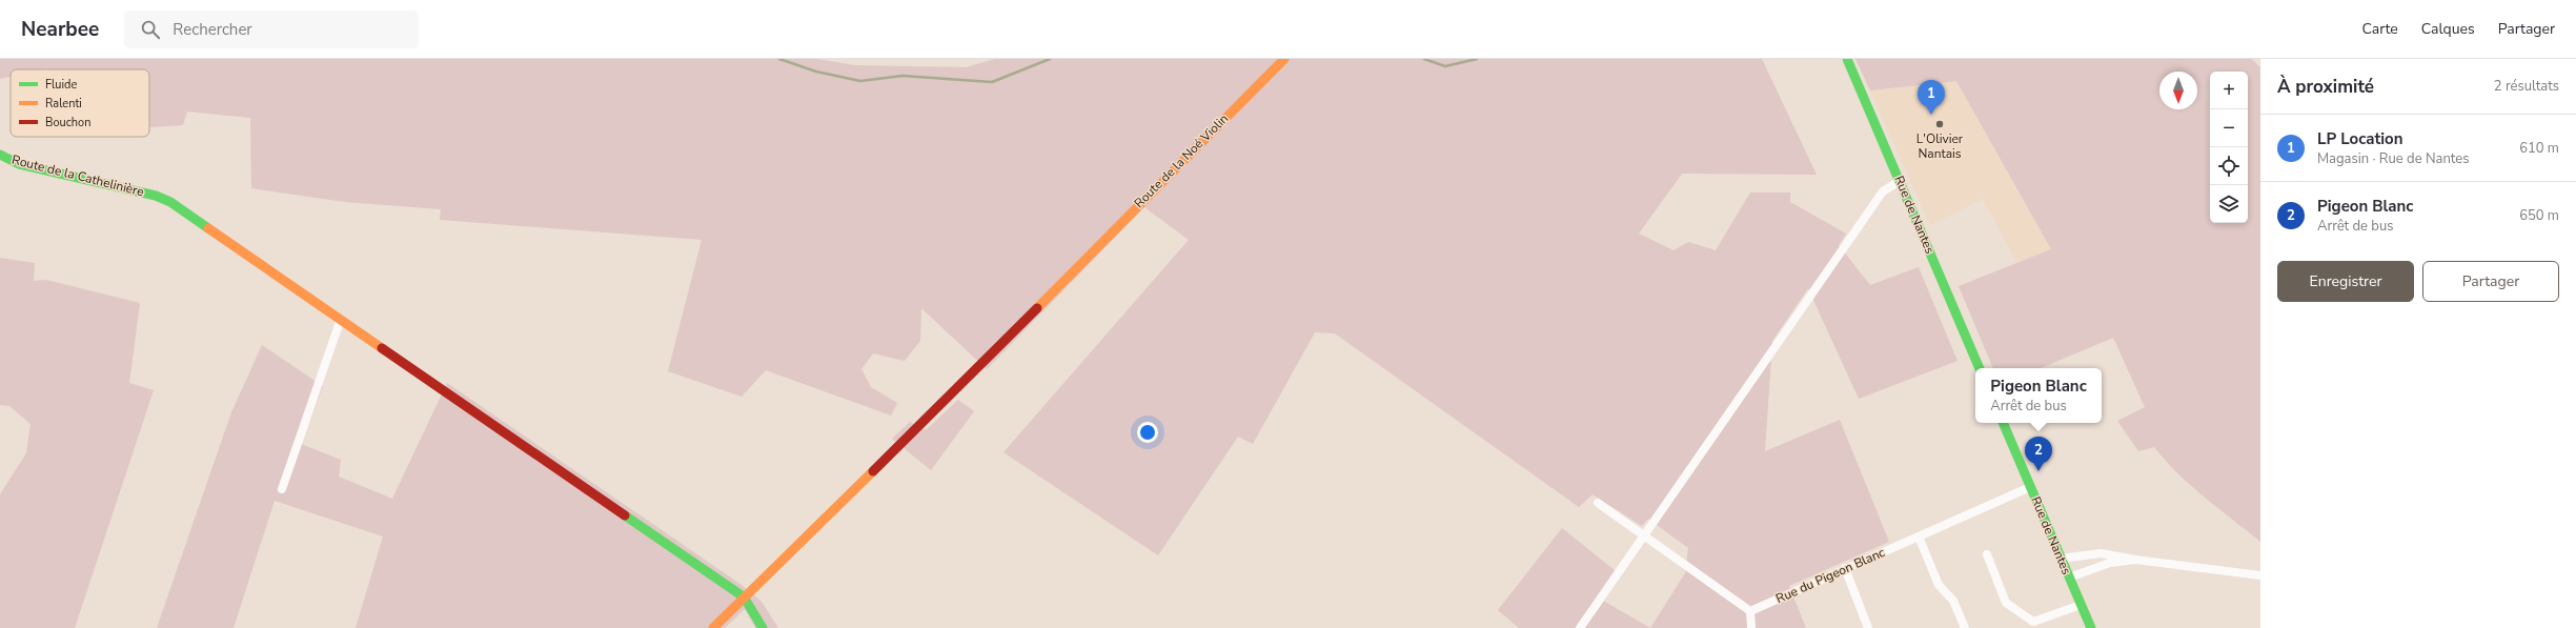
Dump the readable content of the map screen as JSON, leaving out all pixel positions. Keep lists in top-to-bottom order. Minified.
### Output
{"streets":{"street":["Route de la Noé Violin","Route de la Cathelinière","Rue de Nantes","Rue du Pigeon Blanc"]},"crossings":[["Route de la Noé Violin","Route de la Cathelinière"],["Rue de Nantes","Rue du Pigeon Blanc"]],"places":["L'Olivier Nantais"],"legend":["Fluide","Ralenti","Bouchon"],"north":"bottom","page":{"header":"Nearbee","search":"Rechercher","nav":["Carte","Calques","Partager"],"heading":["À proximité","2 résultats"],"map_buttons":["+","−"],"pins":["1","2"],"list":[{"mark":"1","name":"LP Location","note":"Magasin · Rue de Nantes","value":"610 m"},{"mark":"2","name":"Pigeon Blanc","note":"Arrêt de bus","value":"650 m"}],"buttons":["Enregistrer","Partager"],"popup":["Pigeon Blanc","Arrêt de bus"]}}
